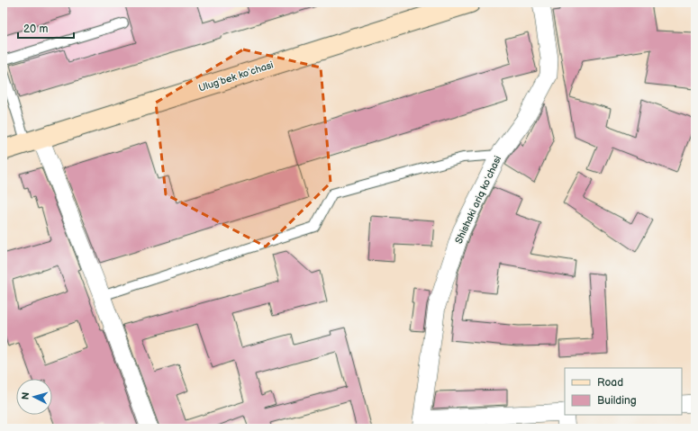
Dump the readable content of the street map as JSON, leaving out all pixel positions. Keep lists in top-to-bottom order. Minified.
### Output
{"streets":{"street":["Ulugʻbek koʻchasi","Shishaki ariq koʻchasi"]},"legend":["Road","Building"],"scale_bar":"20 m","north":"left"}
